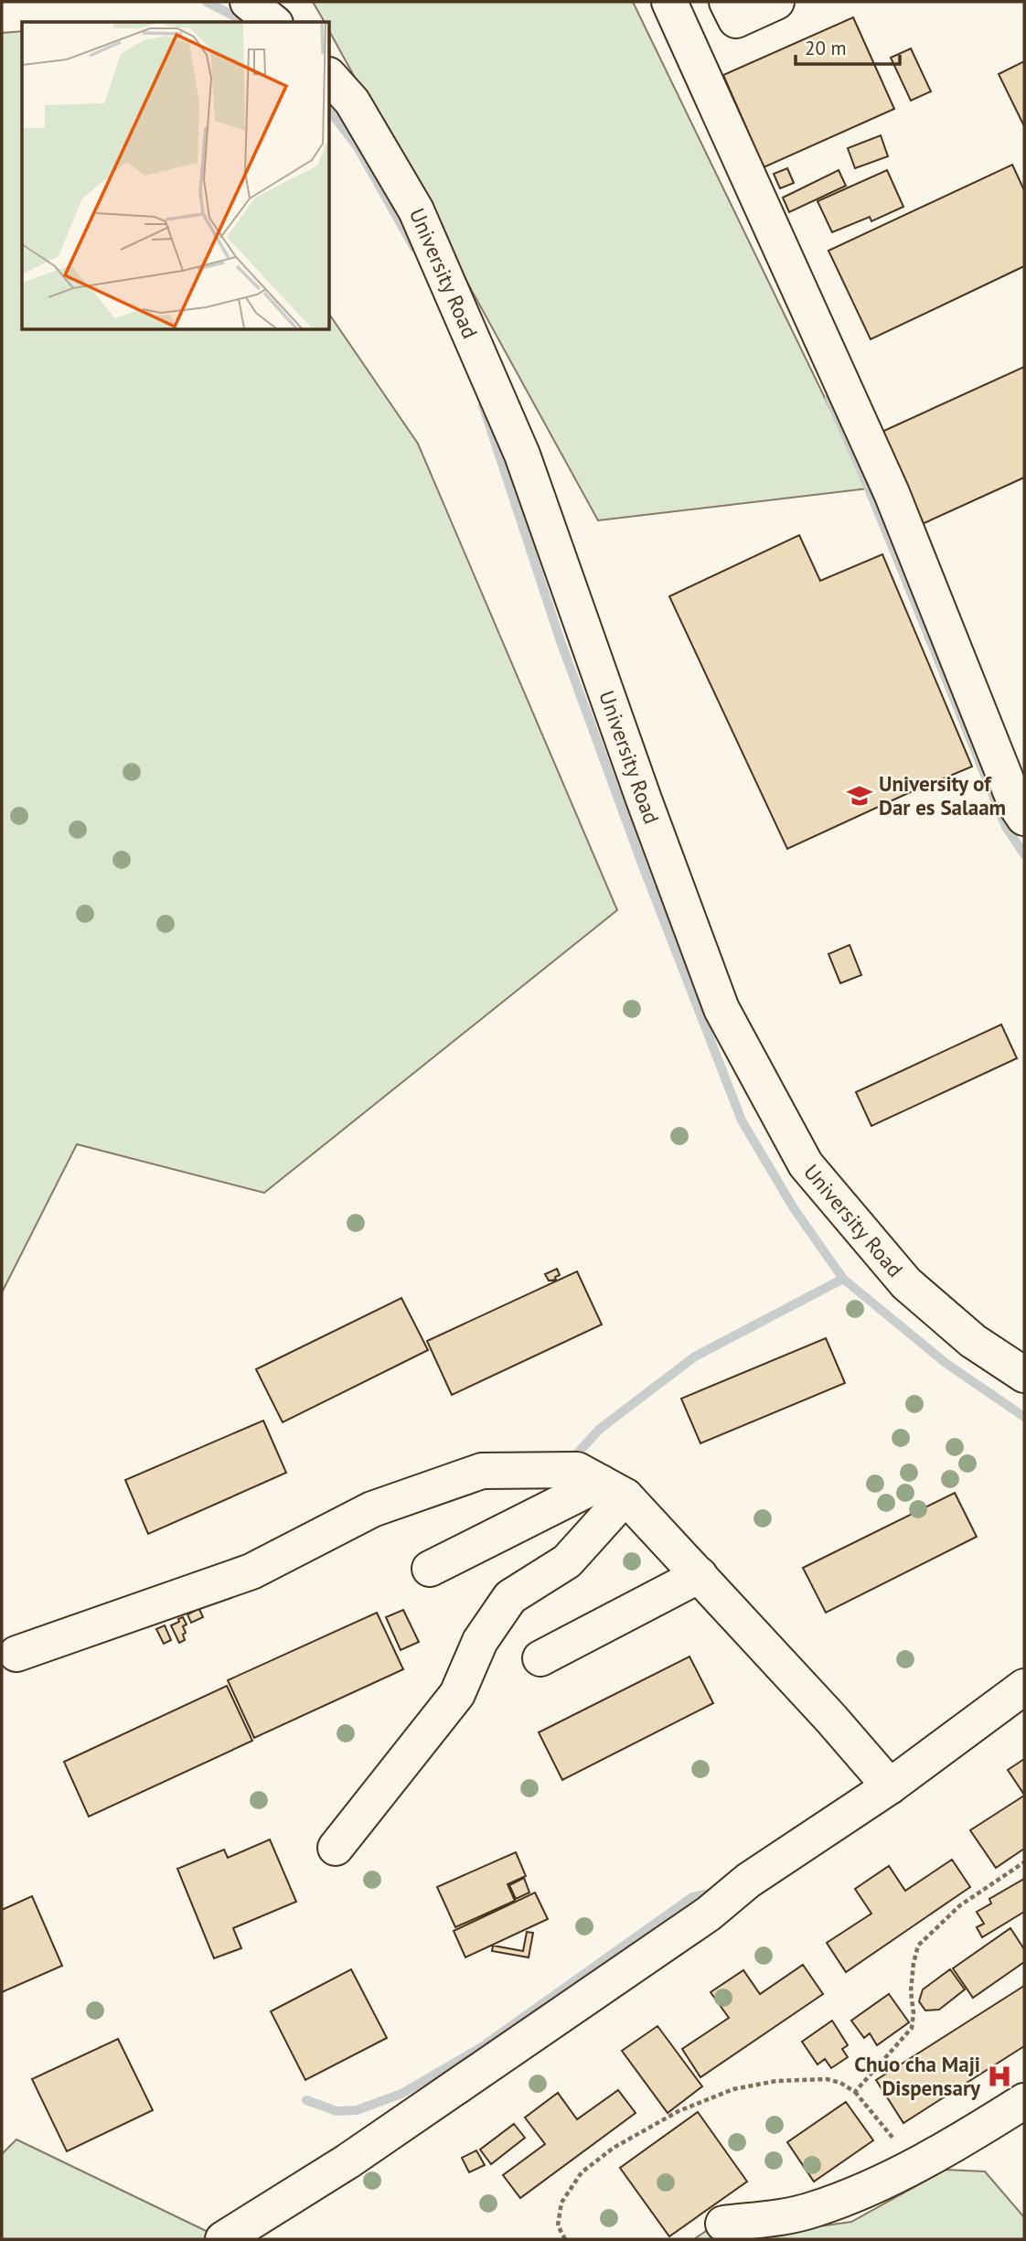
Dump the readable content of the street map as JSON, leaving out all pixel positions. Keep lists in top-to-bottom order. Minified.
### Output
{"streets":{"street":["University Road"]},"places":{"school or university":["University of Dar es Salaam"],"hospital":["Chuo cha Maji Dispensary"]},"scale_bar":"20 m"}
